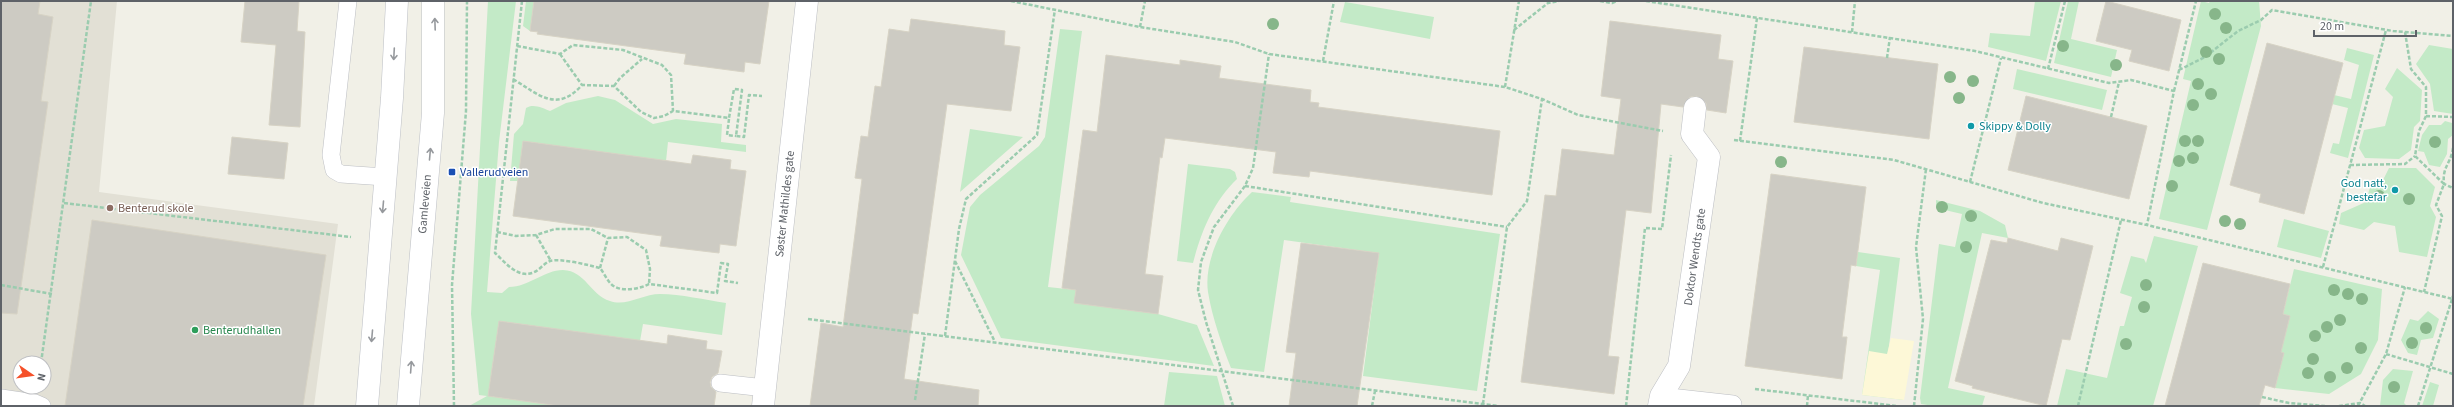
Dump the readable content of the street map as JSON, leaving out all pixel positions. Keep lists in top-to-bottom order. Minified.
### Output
{"streets":{"main road":["Gamleveien","Søster Mathildes gate","Doktor Wendts gate"]},"places":{"other":["Skippy & Dolly","God natt, bestefar","Benterud skole","Benterudhallen"],"transit":["Vallerudveien"]},"scale_bar":"20 m","north":"right"}
